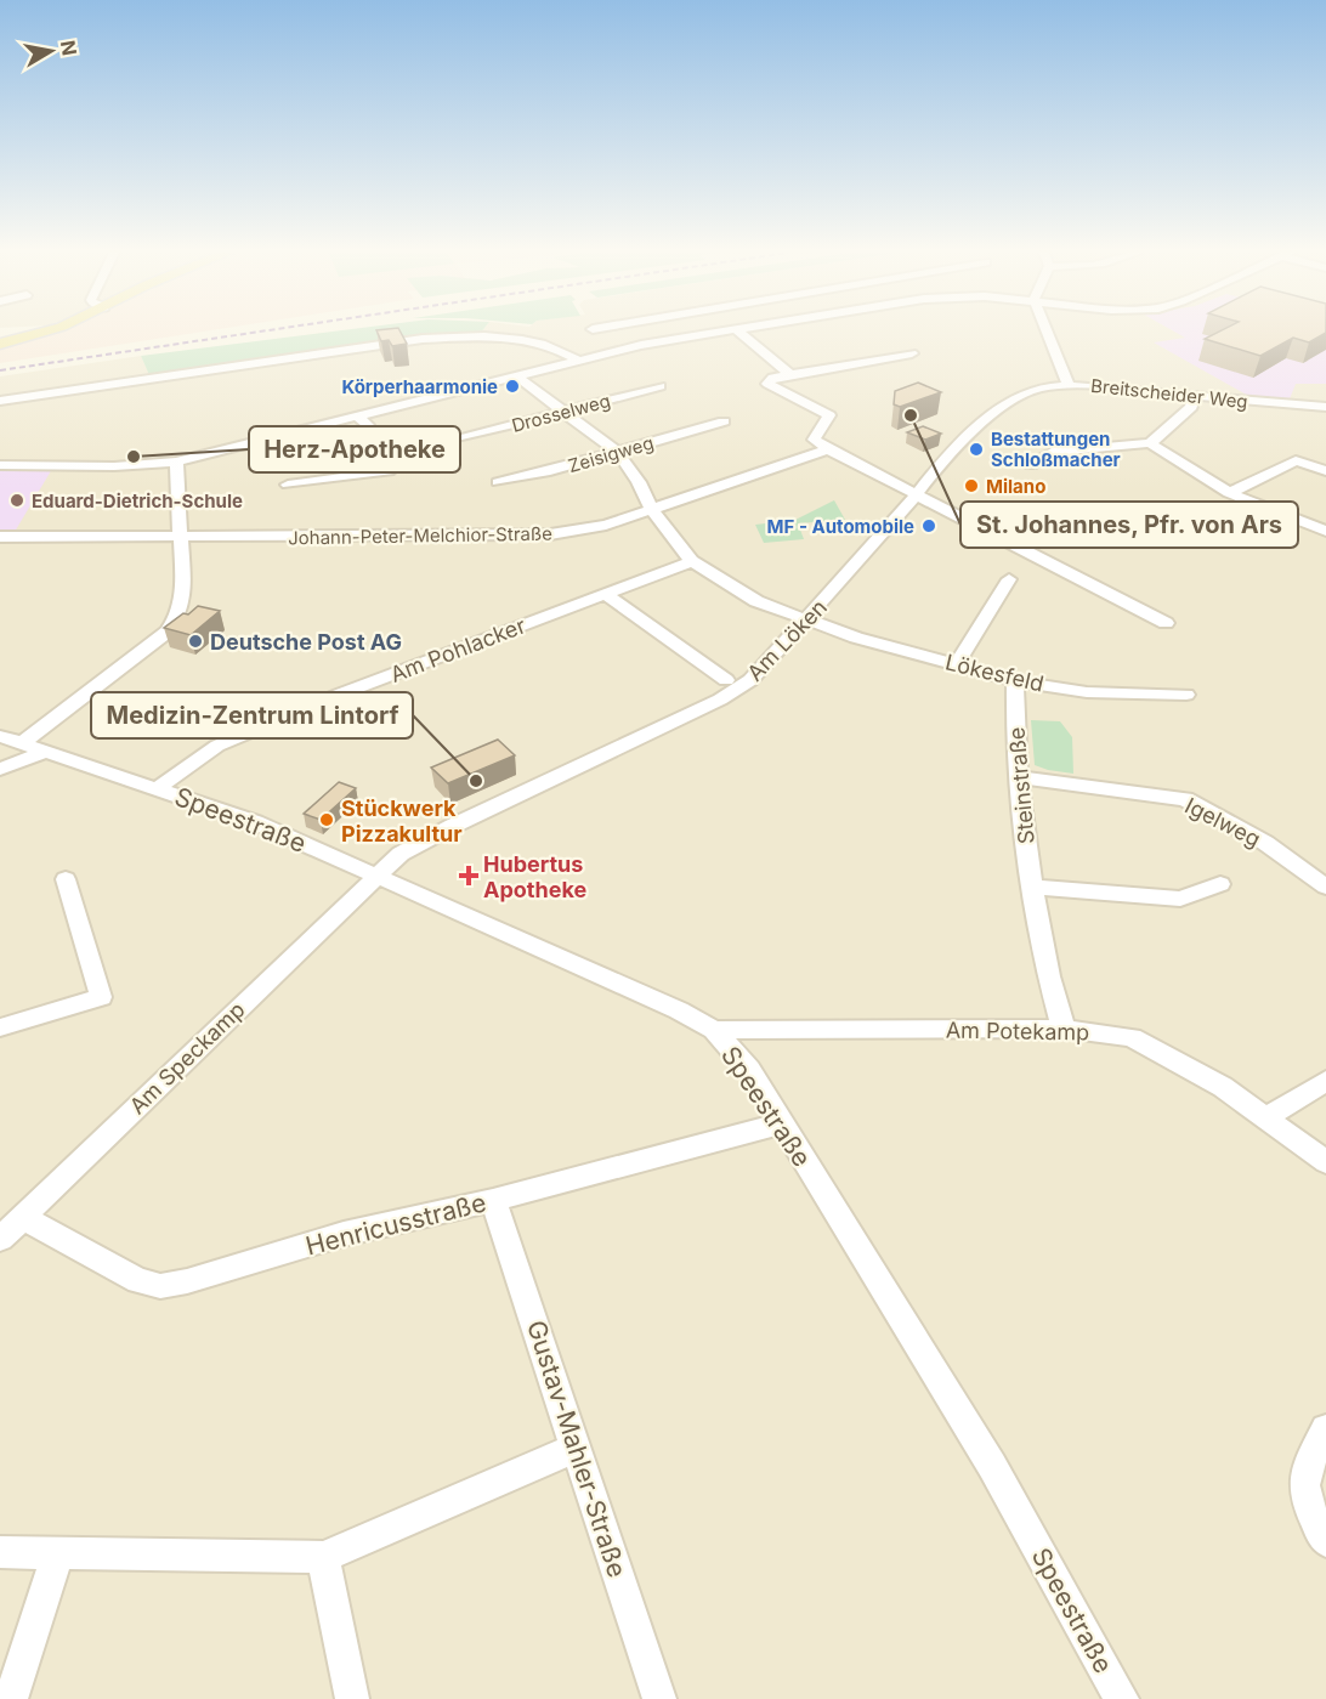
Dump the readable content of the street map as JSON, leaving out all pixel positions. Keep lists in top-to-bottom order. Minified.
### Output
{"streets":{"street":["Breitscheider Weg","Drosselweg","Zeisigweg","Johann-Peter-Melchior-Straße","Am Löken","Am Pohlacker","Lökesfeld","Steinstraße","Speestraße","Igelweg","Am Potekamp","Am Speckamp","Henricusstraße","Gustav-Mahler-Straße"]},"crossings":[["Breitscheider Weg","Am Löken"],["Drosselweg","Lökesfeld"],["Zeisigweg","Lökesfeld"],["Johann-Peter-Melchior-Straße","Lökesfeld"],["Am Löken","Lökesfeld"],["Am Löken","Speestraße"],["Am Löken","Am Speckamp"],["Am Pohlacker","Lökesfeld"],["Am Pohlacker","Speestraße"],["Lökesfeld","Steinstraße"],["Steinstraße","Igelweg"],["Steinstraße","Am Potekamp"],["Speestraße","Am Potekamp"],["Speestraße","Am Speckamp"],["Speestraße","Henricusstraße"],["Am Speckamp","Henricusstraße"],["Henricusstraße","Gustav-Mahler-Straße"]],"places":{"other":["Körperhaarmonie","St. Johannes, Pfr. von Ars","Bestattungen Schloßmacher","Herz-Apotheke","Milano","Eduard-Dietrich-Schule","MF - Automobile","Deutsche Post AG","Medizin-Zentrum Lintorf","Stückwerk Pizzakultur"],"health":["Hubertus Apotheke"]},"north":"right"}
